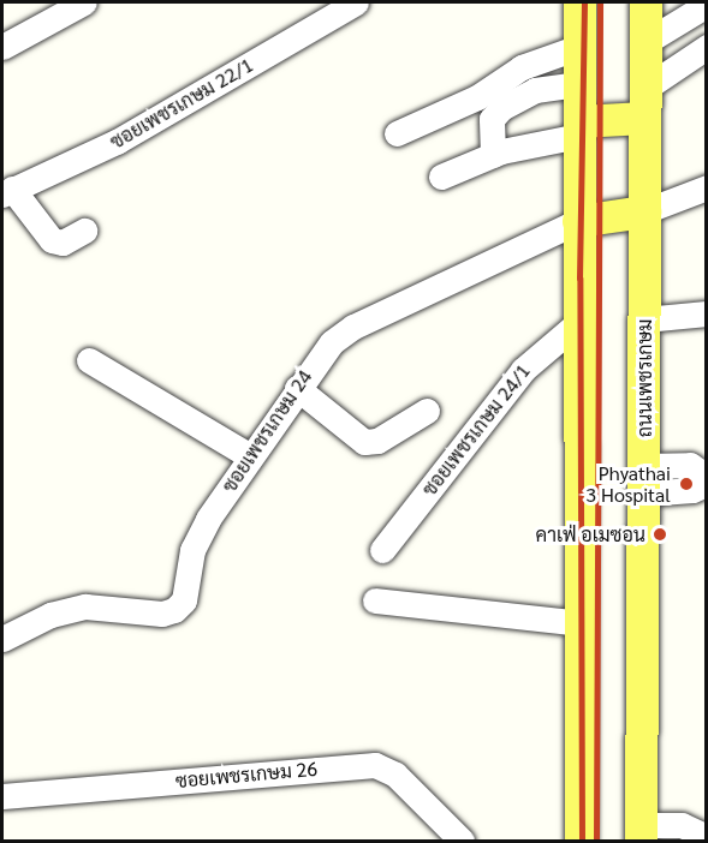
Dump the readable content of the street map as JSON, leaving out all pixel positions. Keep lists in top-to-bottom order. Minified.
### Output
{"streets":{"main road":["ถนนเพชรเกษม"],"street":["ซอยเพชรเกษม 22/1","ซอยเพชรเกษม 24/1","ซอยเพชรเกษม 24","ซอยเพชรเกษม 26"]},"places":["Phyathai 3 Hospital","คาเฟ่ อเมซอน"]}
